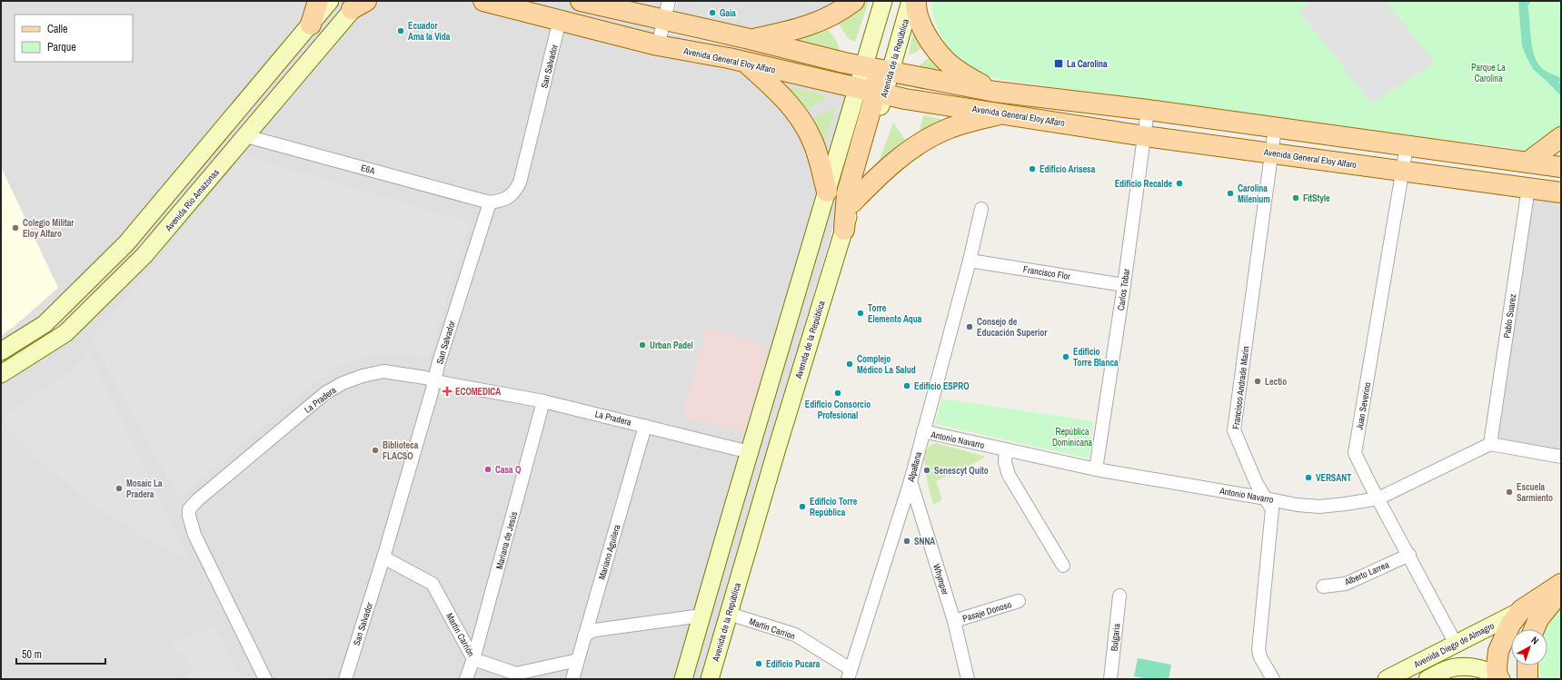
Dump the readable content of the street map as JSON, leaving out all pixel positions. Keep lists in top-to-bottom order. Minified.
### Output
{"streets":{"main road":["Avenida de la República","Avenida General Eloy Alfaro","Avenida Río Amazonas","Avenida Diego de Almagro"],"street":["San Salvador","E6A","Francisco Flor","Carlos Tobar","Pablo Suarez","Francisco Andrade Marin","La Pradera","Juan Severino","Antonio Navarro","Alpallana","Mariana de Jesús","Mariano Aguilera","Alberto Larrea","Whymper","Pasaje Donoso","Martín Carrion","Martin Carrión","Bulgaria"]},"crossings":[["Avenida de la República","Avenida General Eloy Alfaro"],["Avenida de la República","La Pradera"],["Avenida de la República","Martín Carrion"],["Avenida General Eloy Alfaro","San Salvador"],["Avenida General Eloy Alfaro","Carlos Tobar"],["Avenida General Eloy Alfaro","Pablo Suarez"],["Avenida General Eloy Alfaro","Francisco Andrade Marin"],["Avenida General Eloy Alfaro","Juan Severino"],["San Salvador","E6A"],["San Salvador","La Pradera"],["San Salvador","Martin Carrión"],["E6A","Avenida Río Amazonas"],["Francisco Flor","Carlos Tobar"],["Francisco Flor","Alpallana"],["Carlos Tobar","Antonio Navarro"],["Pablo Suarez","Antonio Navarro"],["Francisco Andrade Marin","Antonio Navarro"],["La Pradera","Mariana de Jesús"],["La Pradera","Mariano Aguilera"],["Juan Severino","Antonio Navarro"],["Juan Severino","Alberto Larrea"],["Juan Severino","Avenida Diego de Almagro"],["Antonio Navarro","Alpallana"],["Alpallana","Whymper"],["Alpallana","Martín Carrion"],["Mariana de Jesús","Martin Carrión"],["Mariano Aguilera","Martin Carrión"],["Whymper","Pasaje Donoso"]],"parks":["Parque La Carolina","República Dominicana"],"places":{"other":["Gaia","Ecuador Ama la Vida","Edificio Arisesa","Edificio Recalde","Carolina Milenium","FitStyle","Colegio Militar Eloy Alfaro","Torre Elemento Aqua","Consejo de Educación Superior","Urban Padel","Edificio Torre Blanca","Complejo Médico La Salud","Lectio","Edificio ESPRO","Edificio Consorcio Profesional","Biblioteca FLACSO","Casa Q","Senescyt Quito","VERSANT","Mosaic La Pradera","Escuela Sarmiento","Edificio Torre República","SNNA","Edificio Pucara"],"transit":["La Carolina"],"health":["ECOMEDICA"]},"legend":["Calle","Parque"],"scale_bar":"50 m","north":"top right"}
